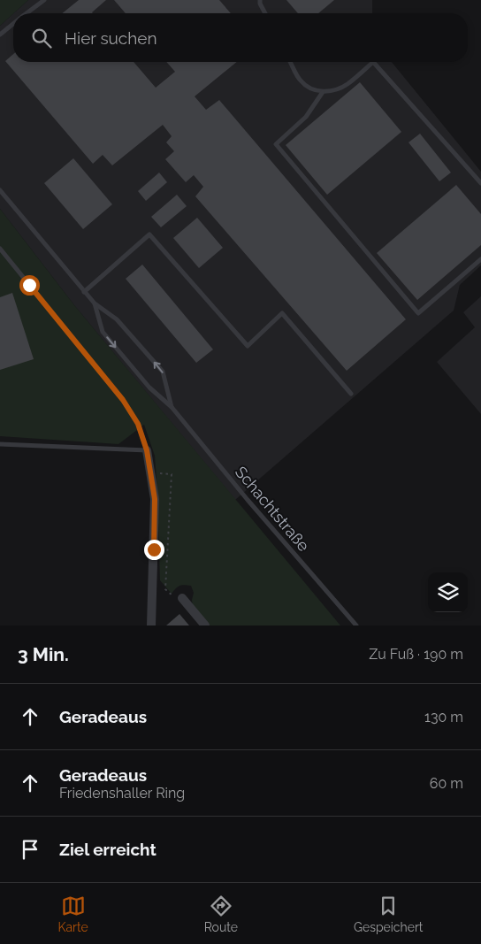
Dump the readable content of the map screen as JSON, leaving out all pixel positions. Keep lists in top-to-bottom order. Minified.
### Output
{"streets":{"lane":["Schachtstraße"]},"page":{"search":"Hier suchen","heading":["3 Min.","Zu Fuß · 190 m"],"list":[["Geradeaus","130 m"],["Geradeaus","Friedenshaller Ring","60 m"],"Ziel erreicht"],"nav":["Karte","Route","Gespeichert"]}}
